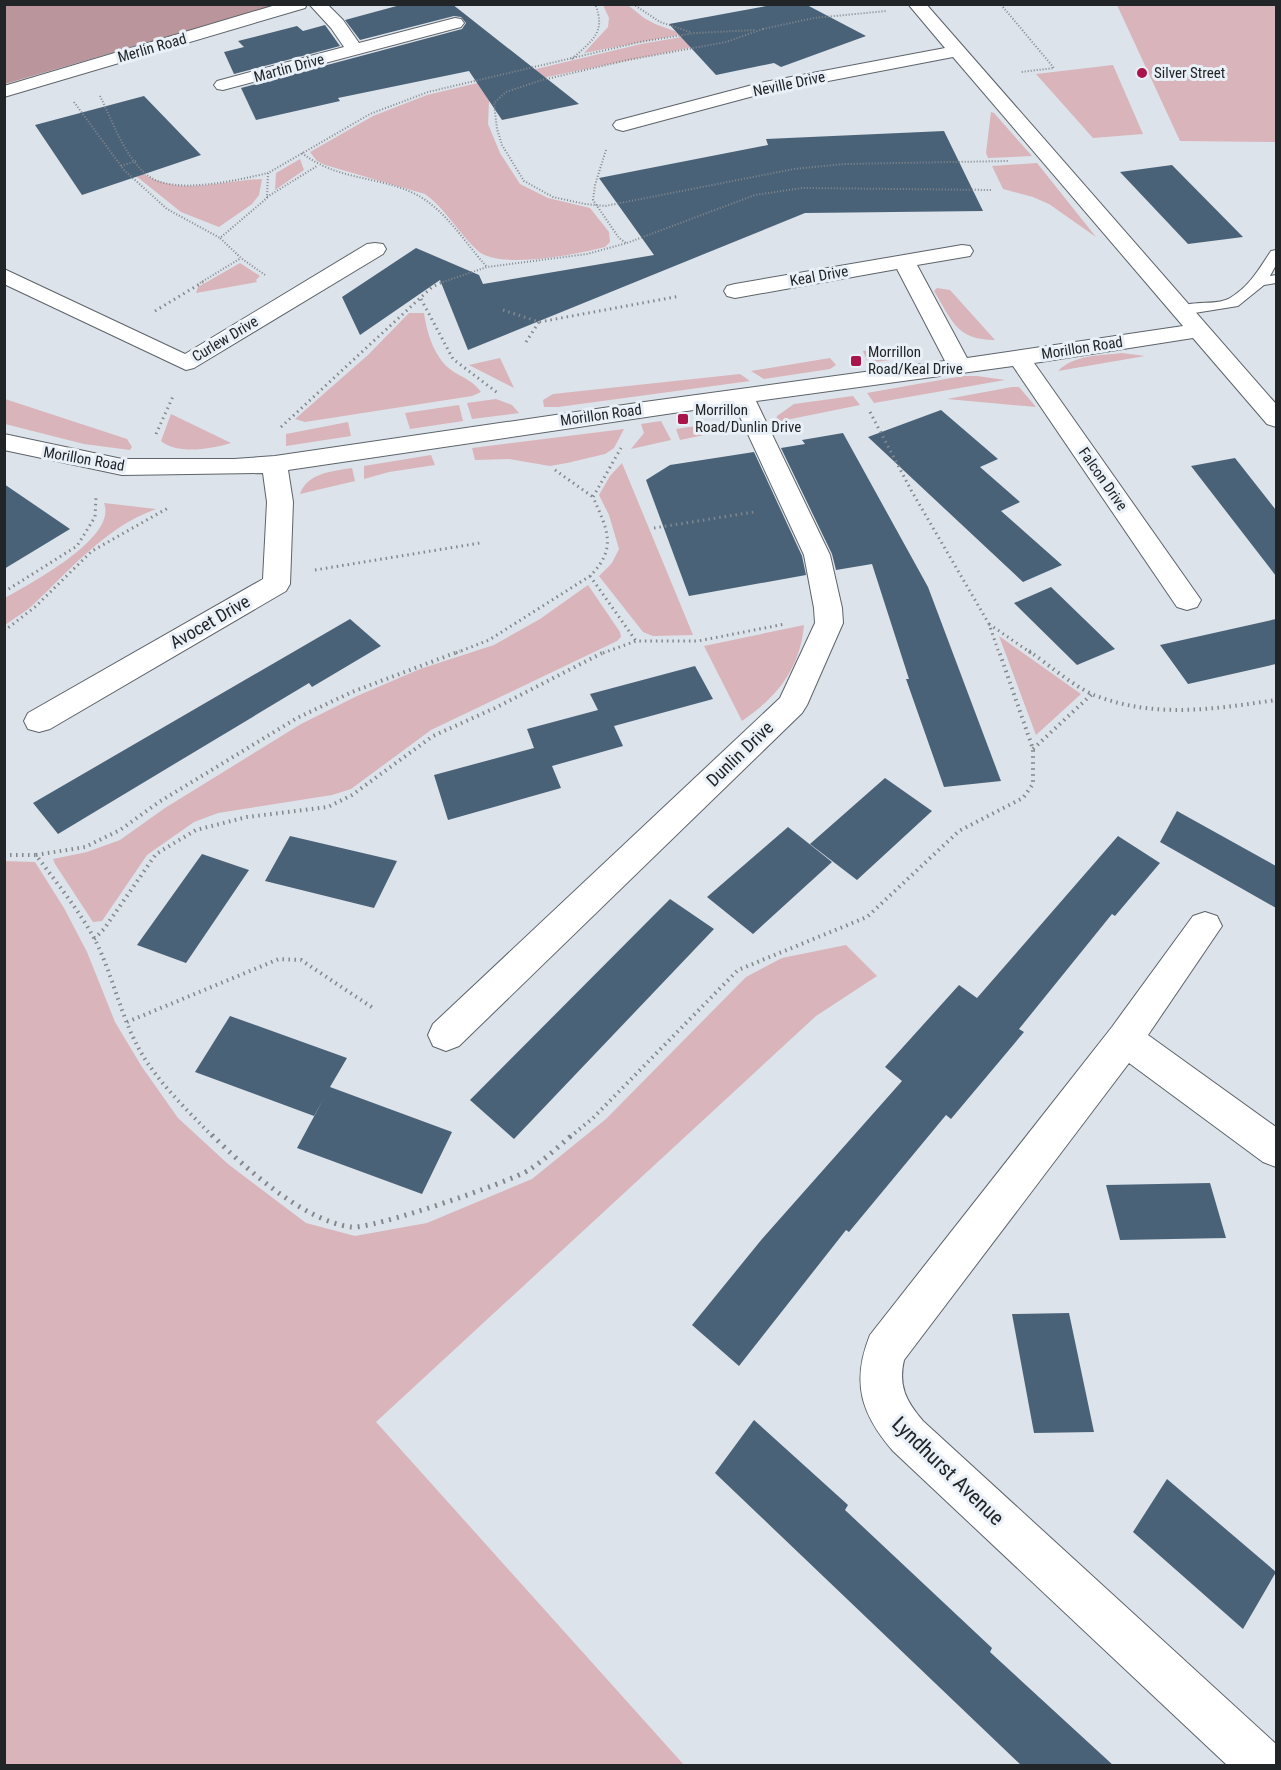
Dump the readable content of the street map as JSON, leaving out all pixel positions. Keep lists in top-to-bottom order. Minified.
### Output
{"streets":{"street":["Merlin Road","Martin Drive","Neville Drive","Keal Drive","Curlew Drive","Morillon Road","Falcon Drive","Avocet Drive","Dunlin Drive","Lyndhurst Avenue"]},"crossings":[["Morillon Road","Falcon Drive"]],"places":{"other":["Silver Street"],"transit":["Morrillon Road/Keal Drive","Morrillon Road/Dunlin Drive"]}}
